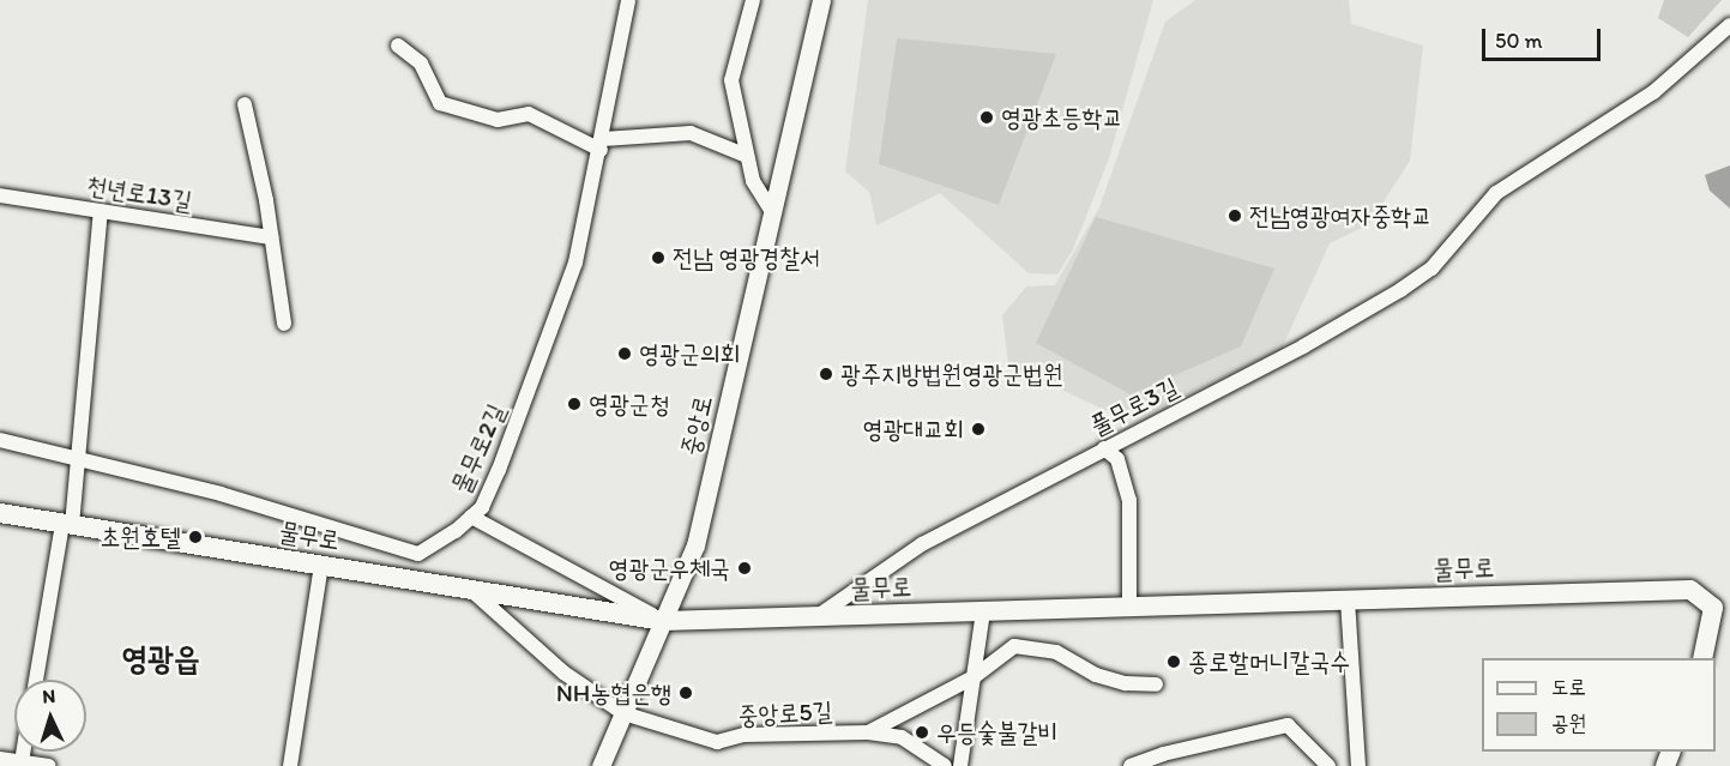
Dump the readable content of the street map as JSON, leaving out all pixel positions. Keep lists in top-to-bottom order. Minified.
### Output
{"streets":{"main road":["물무로"],"street":["천년로13길","풀무로3길","중앙로","물무로2길","중앙로5길"]},"crossings":[["풀무로3길","물무로"],["중앙로","물무로"],["중앙로","중앙로5길"],["물무로","중앙로5길"]],"districts":["영광읍"],"places":["영광초등학교","전남영광여자중학교","전남 영광경찰서","영광군의회","광주지방법원영광군법원","영광군청","영광대교회","초원호텔","영광군우체국","종로할머니칼국수","NH농협은행","우등숯불갈비"],"legend":["도로","공원"],"scale_bar":"50 m","north":"top"}
